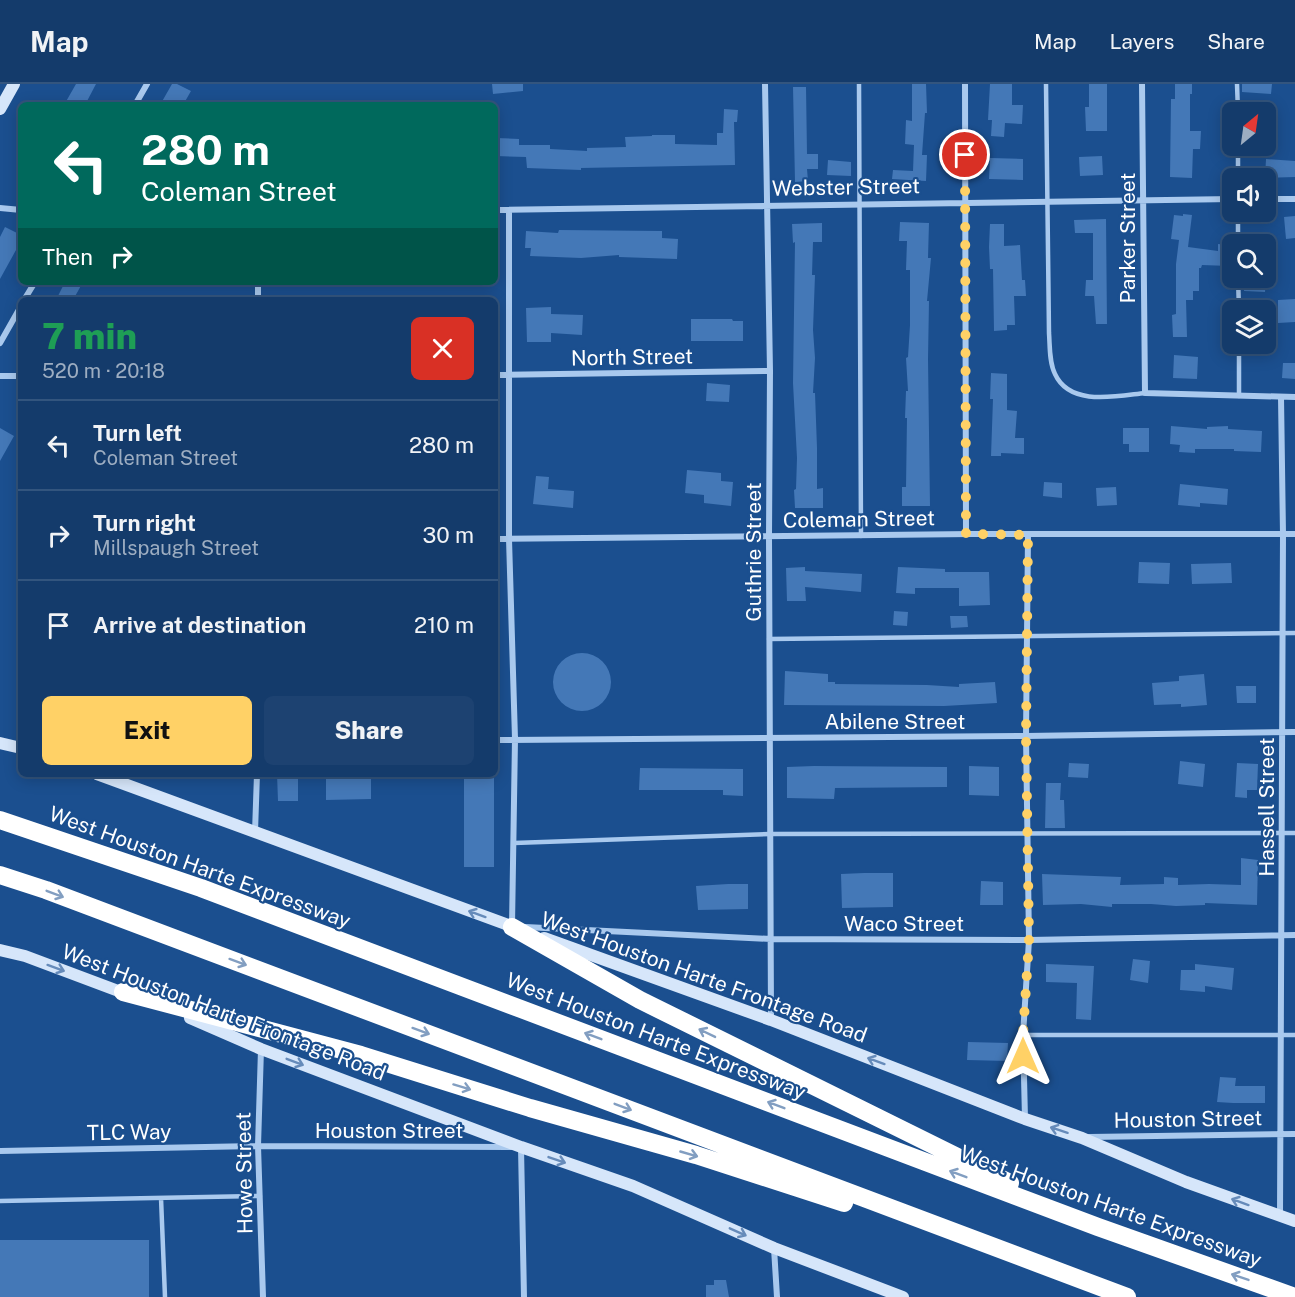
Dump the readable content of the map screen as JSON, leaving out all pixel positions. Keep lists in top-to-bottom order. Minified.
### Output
{"streets":{"highway":["West Houston Harte Expressway"],"main road":["West Houston Harte Frontage Road"],"street":["Webster Street","Parker Street","North Street","Coleman Street","Guthrie Street","Abilene Street","Hassell Street","Waco Street","Houston Street","TLC Way","Howe Street"]},"crossings":[["Webster Street","Parker Street"],["Webster Street","Guthrie Street"],["North Street","Guthrie Street"],["Coleman Street","Guthrie Street"],["Coleman Street","Hassell Street"],["Guthrie Street","Abilene Street"],["Guthrie Street","Waco Street"],["Guthrie Street","West Houston Harte Frontage Road"],["Abilene Street","Hassell Street"],["Hassell Street","Waco Street"],["Hassell Street","West Houston Harte Frontage Road"],["Hassell Street","Houston Street"],["Waco Street","West Houston Harte Frontage Road"],["West Houston Harte Frontage Road","Houston Street"],["West Houston Harte Frontage Road","Howe Street"],["Houston Street","TLC Way"],["Houston Street","Howe Street"],["TLC Way","Howe Street"]],"north":"top right","page":{"header":"Map","nav":["Map","Layers","Share"],"turn":["280 m","Coleman Street"],"then":"Then","heading":["7 min","520 m · 20:18"],"list":[{"name":"Turn left","note":"Coleman Street","value":"280 m"},{"name":"Turn right","note":"Millspaugh Street","value":"30 m"},{"name":"Arrive at destination","value":"210 m"}],"buttons":["Exit","Share"]}}
